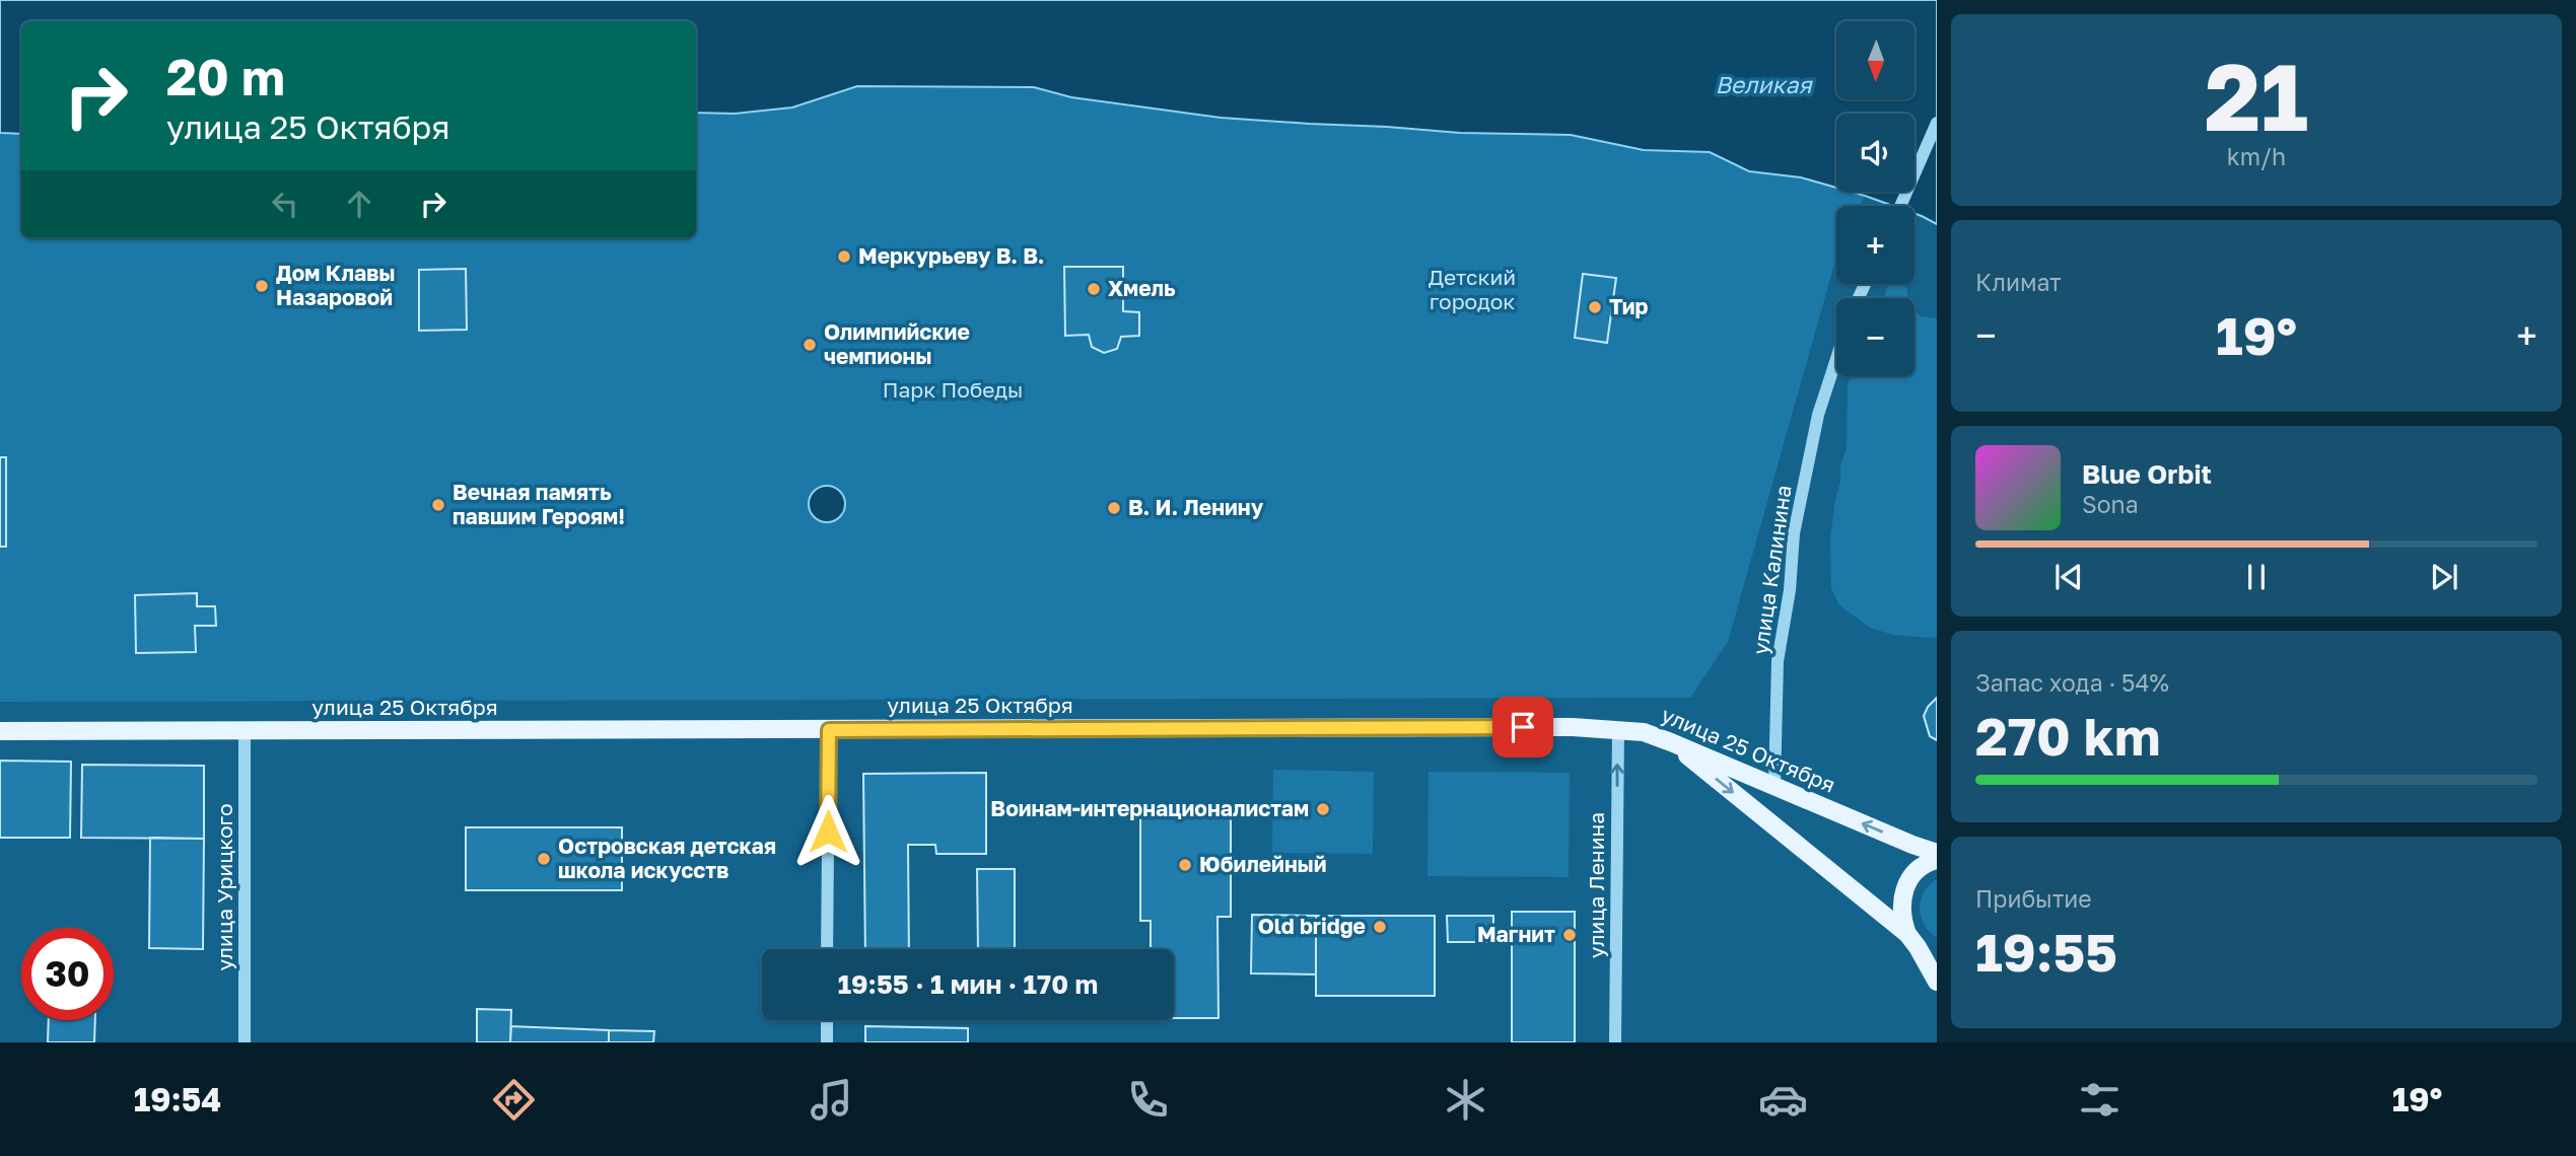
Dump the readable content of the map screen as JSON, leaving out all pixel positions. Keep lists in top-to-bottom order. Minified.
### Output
{"streets":{"main road":["улица 25 Октября"],"street":["улица Калинина","улица Ленина","улица Урицкого"]},"crossings":[["улица Калинина","улица 25 Октября"],["улица 25 Октября","улица Ленина"],["улица 25 Октября","улица Урицкого"]],"one_way":["улица Ленина"],"water":["Великая"],"parks":["Детский городок","Парк Победы"],"places":["Меркурьеву В. В.","Дом Клавы Назаровой","Хмель","Тир","Олимпийские чемпионы","Вечная память павшим Героям!","В. И. Ленину","Воинам-интернационалистам","Островская детская школа искусств","Юбилейный","Old bridge","Магнит"],"north":"bottom","page":{"tile":[["21","km/h"],"Климат",["Запас хода · 54%","270 km"],["Прибытие","19:55"]],"map_buttons":["+","−"],"turn":["20 m","улица 25 Октября"],"heat":["−","19°","+"],"song":["Blue Orbit","Sona"],"limit":"30","trip":"19:55 · 1 мин · 170 m","tabs":["19:54","19°"]}}
